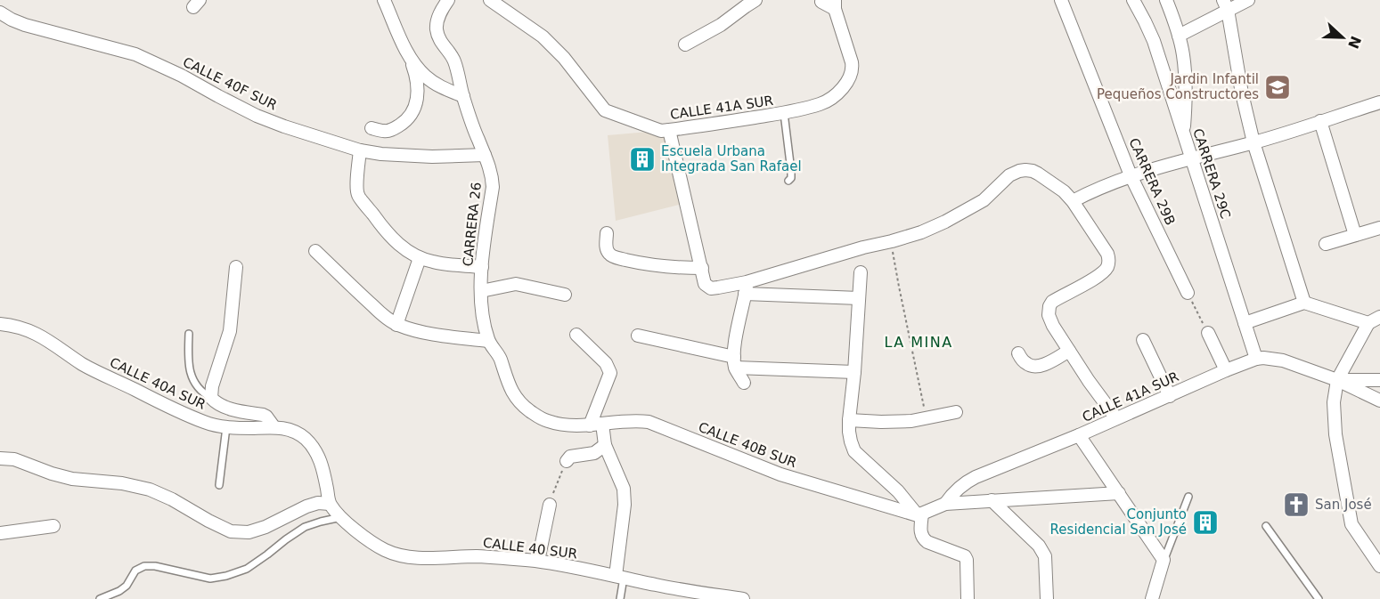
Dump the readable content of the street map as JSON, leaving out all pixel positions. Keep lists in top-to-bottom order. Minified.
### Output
{"streets":{"street":["CALLE 40F SUR","CALLE 41A SUR","CARRERA 29C","CARRERA 29B","CARRERA 26","CALLE 40A SUR","CALLE 40B SUR","CALLE 40 SUR"]},"crossings":[["CALLE 40F SUR","CARRERA 26"],["CALLE 41A SUR","CARRERA 29C"],["CARRERA 26","CALLE 40B SUR"],["CALLE 40A SUR","CALLE 40 SUR"]],"districts":["LA MINA"],"places":{"school or university":["Jardin Infantil Pequeños Constructores"],"building":["Escuela Urbana Integrada San Rafael","Conjunto Residencial San José"],"church":["San José"]},"north":"right"}
